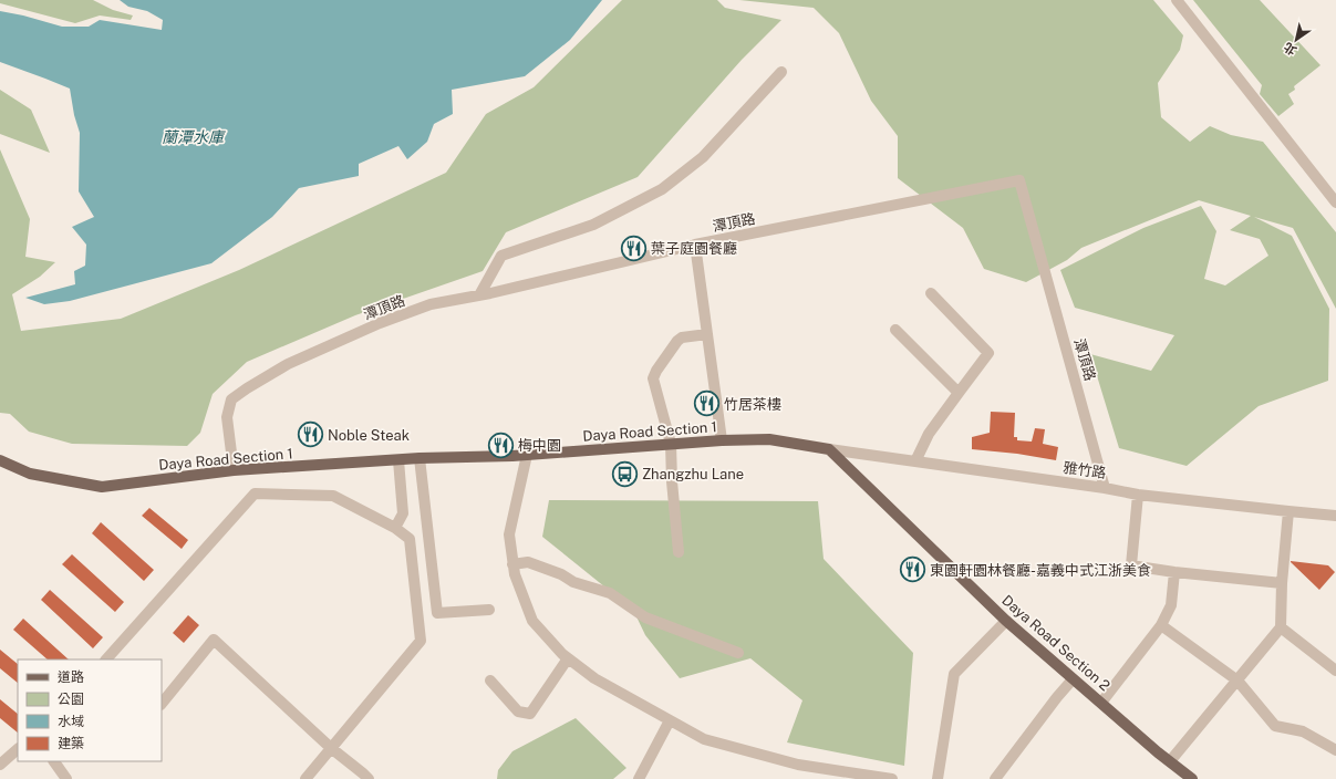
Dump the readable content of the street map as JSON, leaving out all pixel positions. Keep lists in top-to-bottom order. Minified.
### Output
{"streets":{"main road":["Daya Road Section 1","Daya Road Section 2"],"street":["潭頂路","雅竹路"]},"crossings":[["潭頂路","Daya Road Section 1"],["潭頂路","雅竹路"],["Daya Road Section 1","雅竹路"],["Daya Road Section 1","Daya Road Section 2"],["雅竹路","Daya Road Section 2"]],"water":["蘭潭水庫"],"places":{"restaurant":["葉子庭園餐廳","竹居茶樓","Noble Steak","梅中園","東園軒園林餐廳-嘉義中式江浙美食"],"bus stop":["Zhangzhu Lane"]},"legend":["道路","公園","水域","建築"],"north":"bottom left"}
